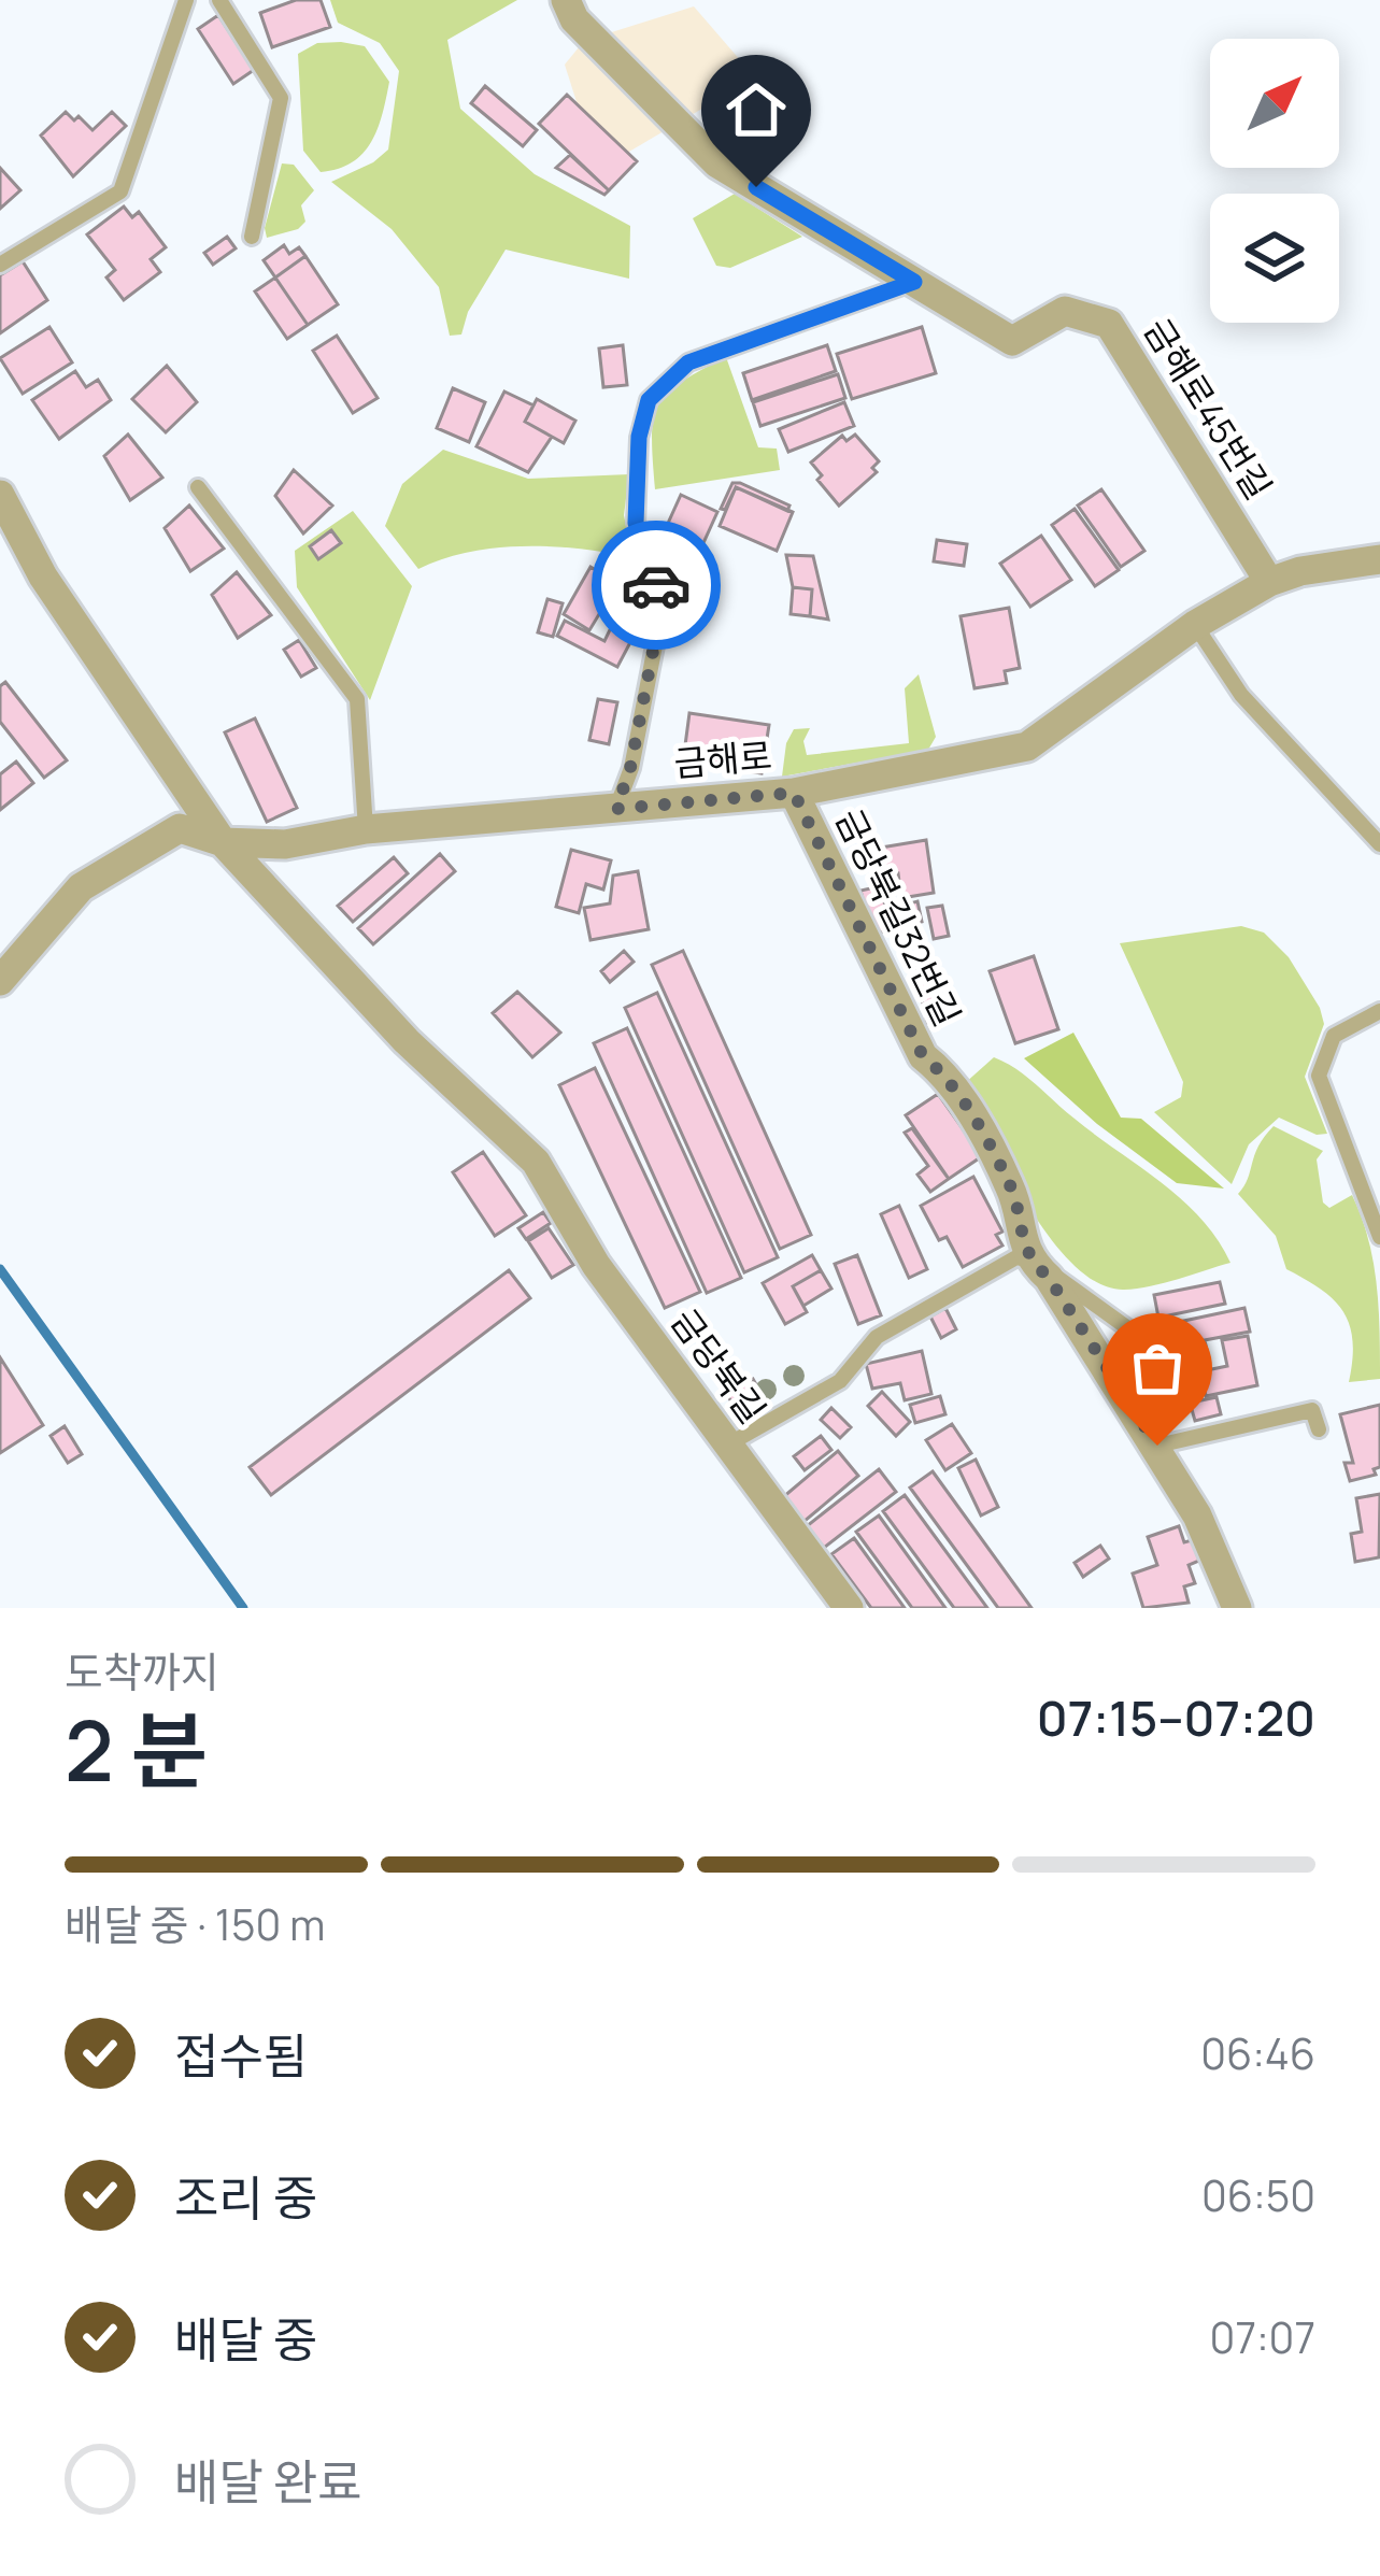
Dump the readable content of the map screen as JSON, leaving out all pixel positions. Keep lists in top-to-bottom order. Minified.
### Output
{"streets":{"street":["금해로45번길","금해로","금당북길32번길","금당북길"]},"crossings":[["금해로45번길","금해로"],["금해로","금당북길32번길"],["금해로","금당북길"]],"north":"top right","page":{"heading":["2 분","도착까지","07:15–07:20"],"bar":"배달 중 · 150 m","list":[["접수됨","06:46"],["조리 중","06:50"],["배달 중","07:07"],"배달 완료"]}}
